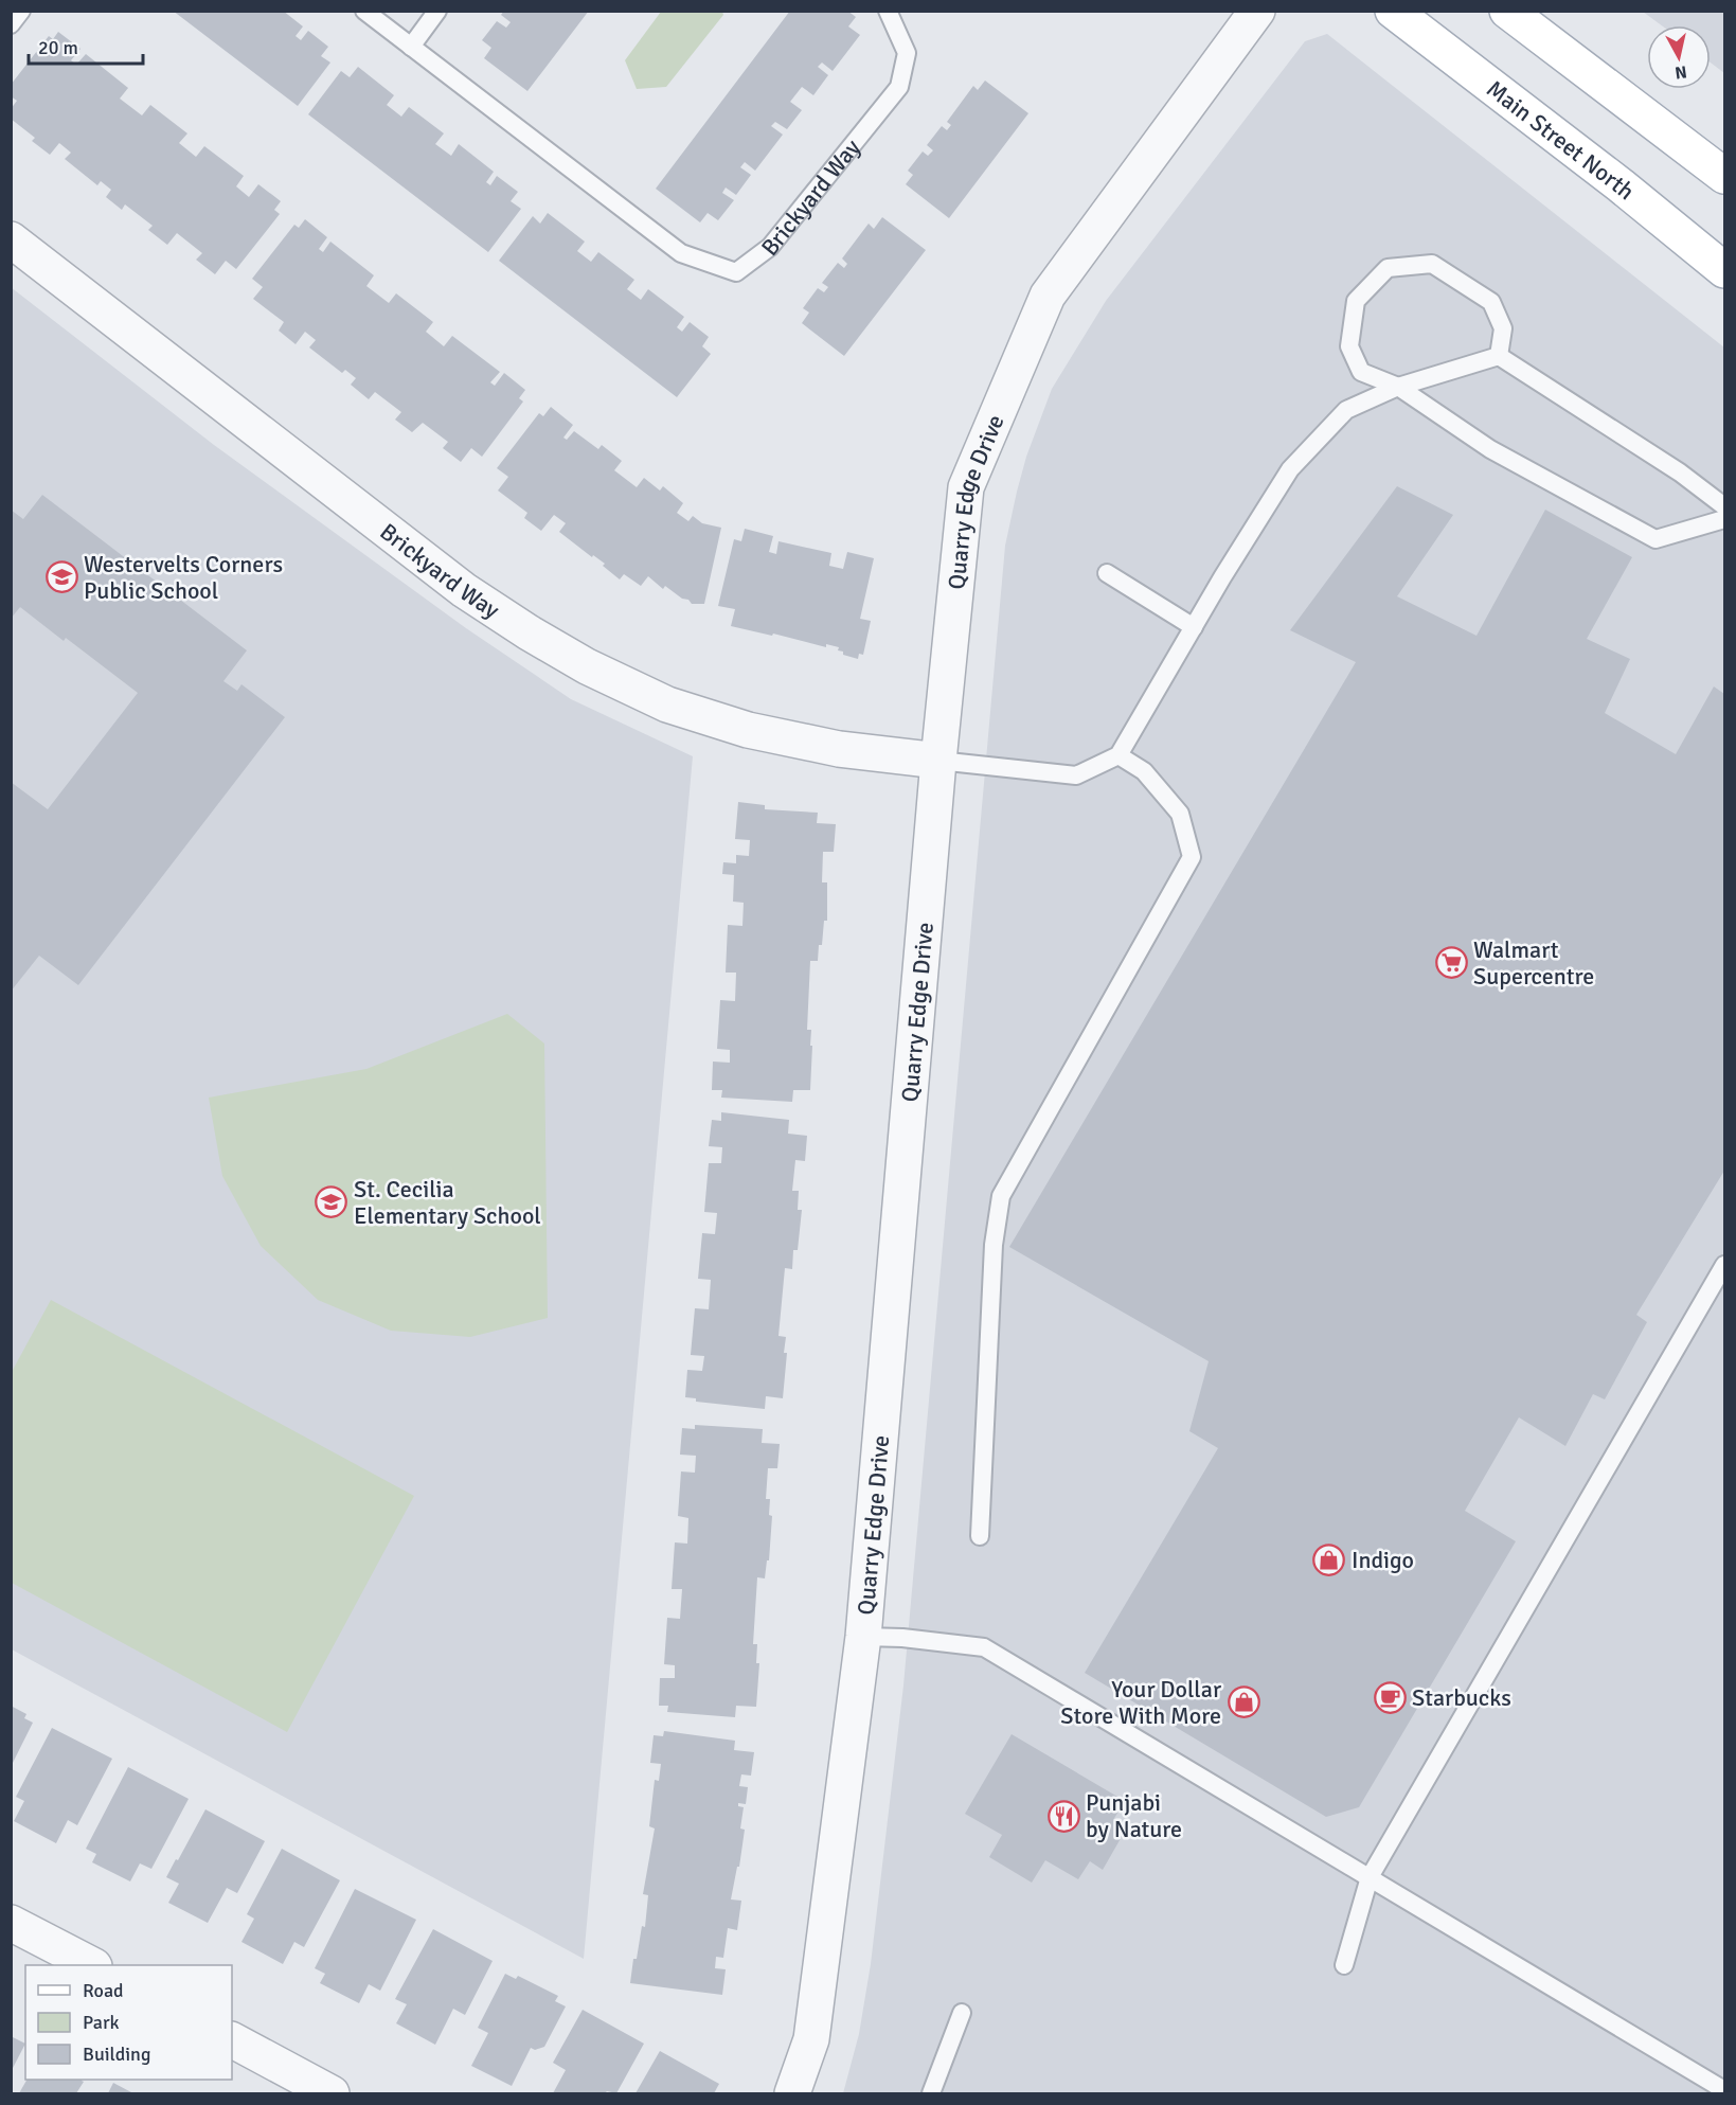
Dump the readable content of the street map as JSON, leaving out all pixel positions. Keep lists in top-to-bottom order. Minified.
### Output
{"streets":{"main road":["Main Street North"],"street":["Brickyard Way","Quarry Edge Drive"]},"crossings":[["Brickyard Way","Quarry Edge Drive"]],"places":{"school or university":["Westervelts Corners Public School","St. Cecilia Elementary School"],"supermarket":["Walmart Supercentre"],"shop":["Indigo","Your Dollar Store With More"],"cafe":["Starbucks"],"restaurant":["Punjabi by Nature"]},"legend":["Road","Park","Building"],"scale_bar":"20 m","north":"bottom"}
